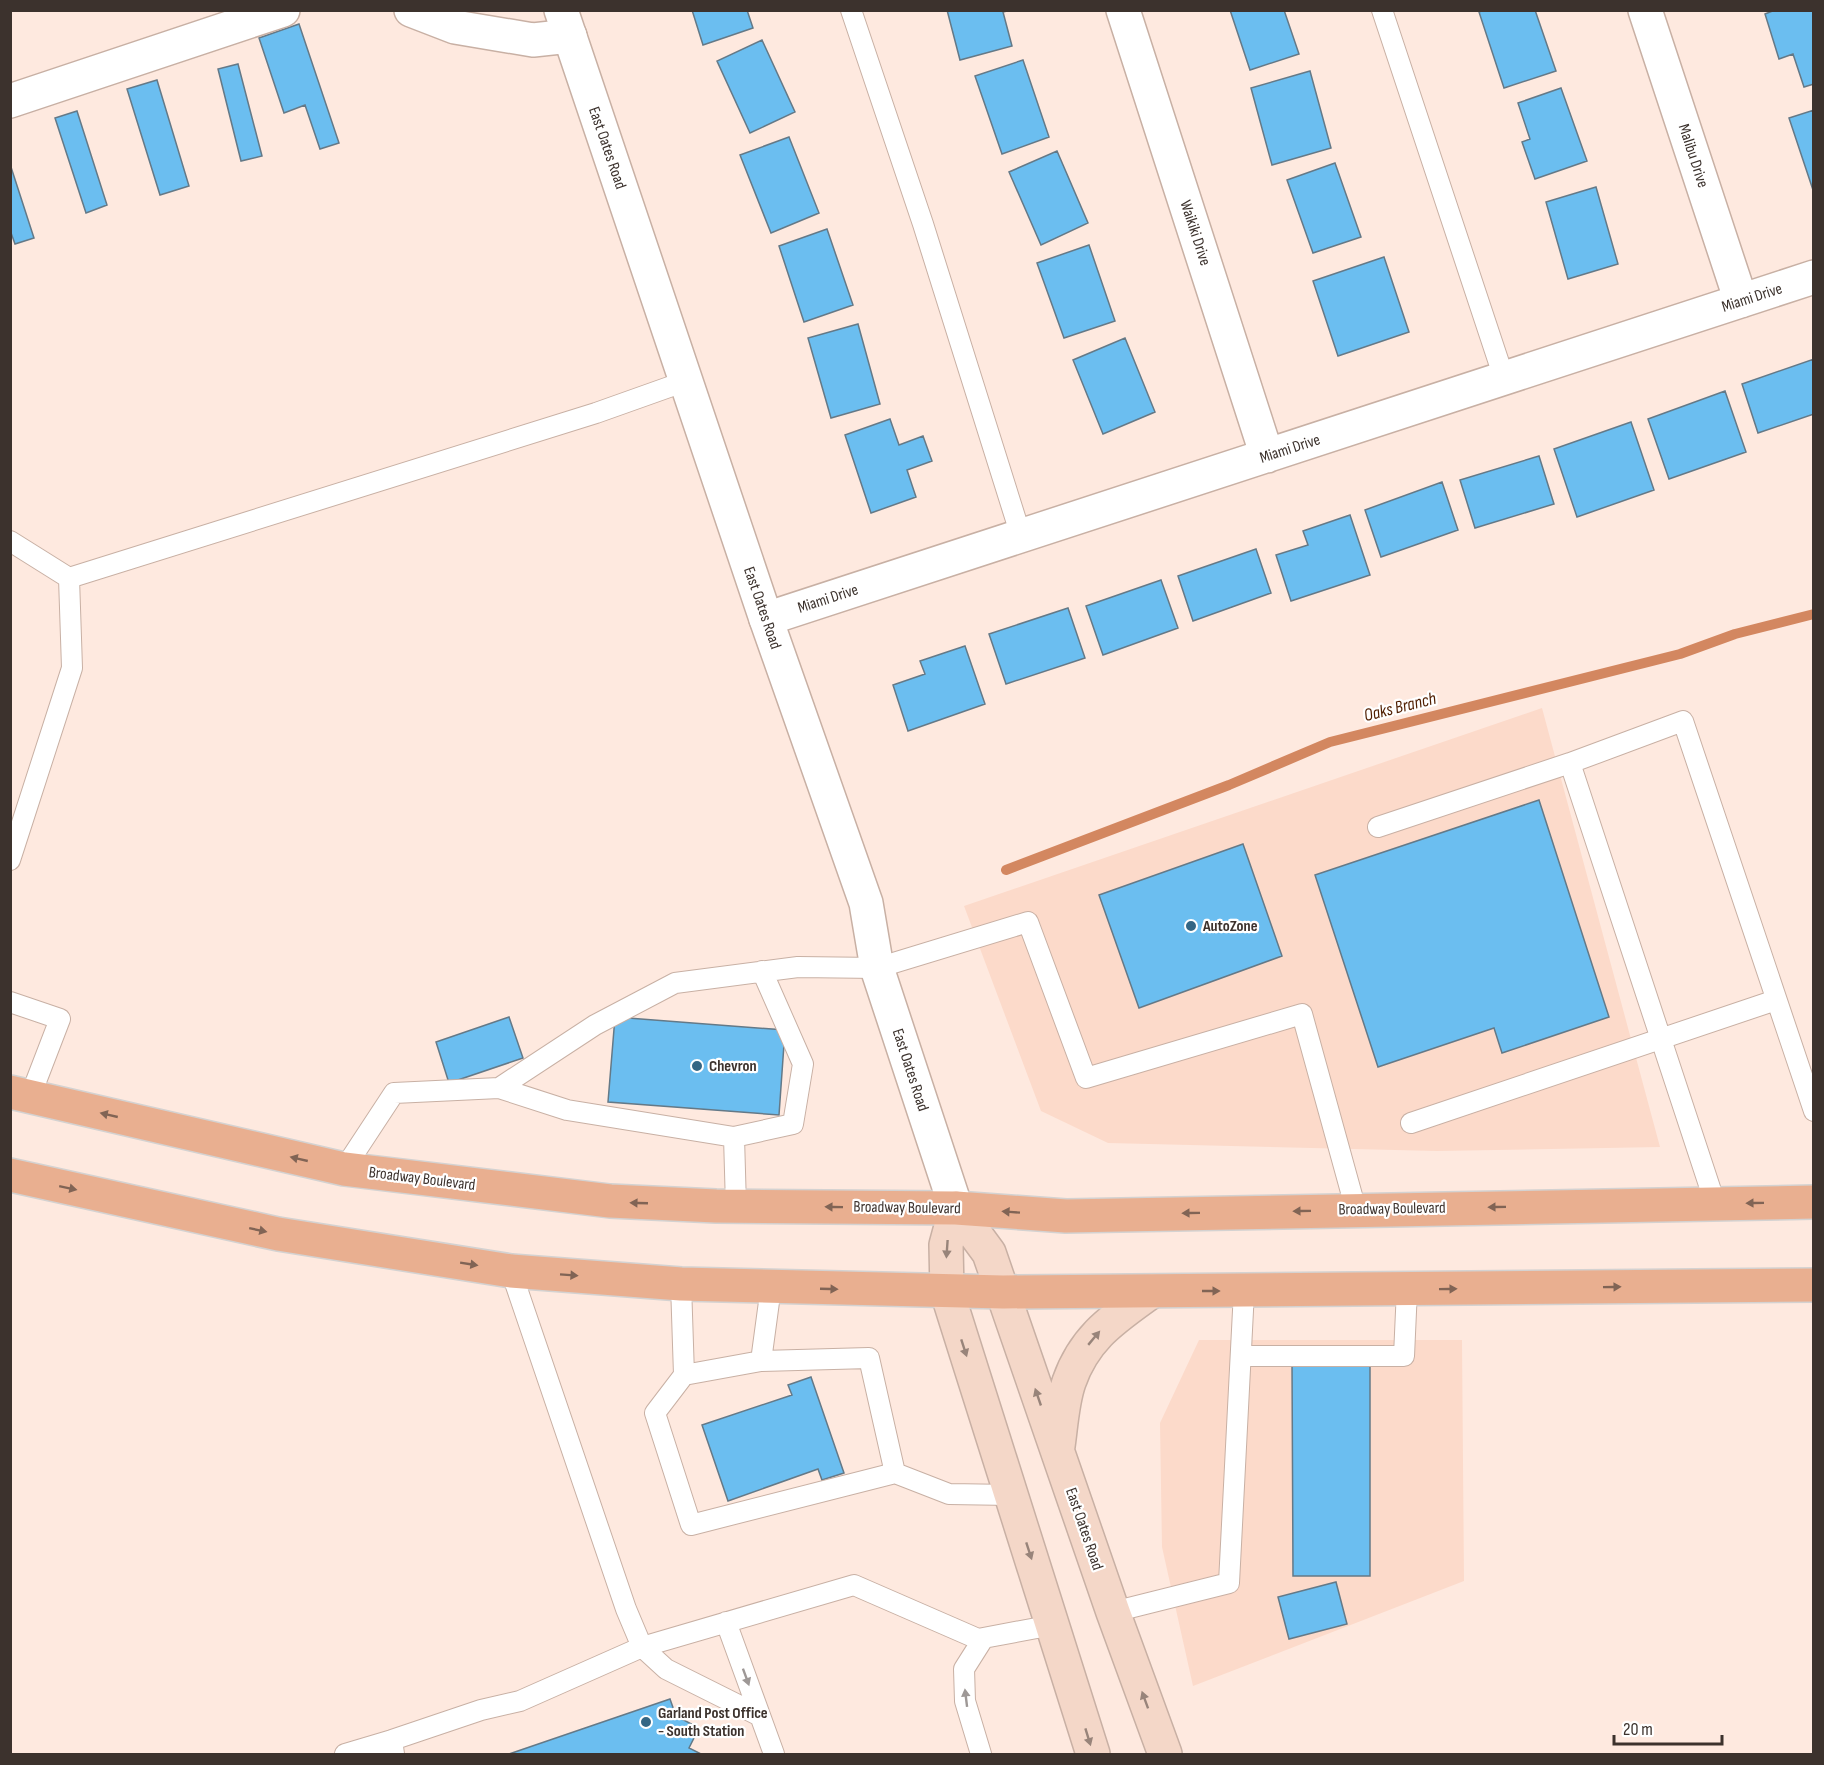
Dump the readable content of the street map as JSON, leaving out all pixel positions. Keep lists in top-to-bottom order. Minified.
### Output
{"streets":{"main road":["East Oates Road","Broadway Boulevard"],"street":["Malibu Drive","Waikiki Drive","Miami Drive"]},"crossings":[["East Oates Road","Miami Drive"],["East Oates Road","Broadway Boulevard"],["Malibu Drive","Miami Drive"],["Waikiki Drive","Miami Drive"]],"water":["Oaks Branch"],"places":["AutoZone","Chevron","Garland Post Office - South Station"],"scale_bar":"20 m"}
